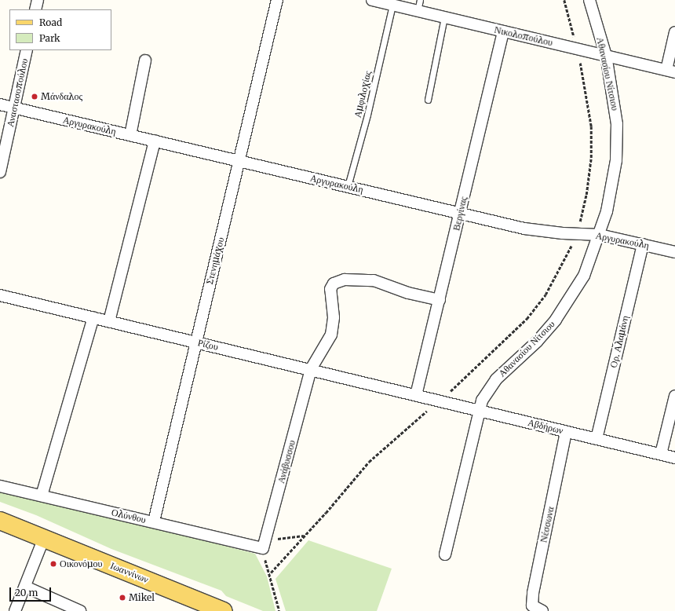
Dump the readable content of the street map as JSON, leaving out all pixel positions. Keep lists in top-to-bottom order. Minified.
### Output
{"streets":{"main road":["Ιωαννίνων"],"street":["Νικολοπούλου","Αθανασίου Νίτσιου","Αναστασοπούλου","Αργυρακούλη","Βεργίνας","Στενημάχου","Ορ. Αλαμάνη","Ρίζου","Αβδήρων","Ανάβυσσου","Ολύνθου","Νέσσωνα"],"lane":["Αμφιλοχίας"]},"crossings":[["Νικολοπούλου","Αθανασίου Νίτσιου"],["Νικολοπούλου","Αμφιλοχίας"],["Νικολοπούλου","Βεργίνας"],["Αθανασίου Νίτσιου","Αργυρακούλη"],["Αθανασίου Νίτσιου","Αβδήρων"],["Αναστασοπούλου","Αργυρακούλη"],["Αμφιλοχίας","Αργυρακούλη"],["Αργυρακούλη","Βεργίνας"],["Αργυρακούλη","Στενημάχου"],["Αργυρακούλη","Ορ. Αλαμάνη"],["Βεργίνας","Ρίζου"],["Βεργίνας","Αβδήρων"],["Βεργίνας","Ανάβυσσου"],["Στενημάχου","Ρίζου"],["Στενημάχου","Ολύνθου"],["Ορ. Αλαμάνη","Αβδήρων"],["Ρίζου","Αβδήρων"],["Ρίζου","Ανάβυσσου"],["Αβδήρων","Νέσσωνα"]],"places":["Μάνδαλος","Οικονόμου","Mikel"],"legend":["Road","Park"],"scale_bar":"20 m"}
